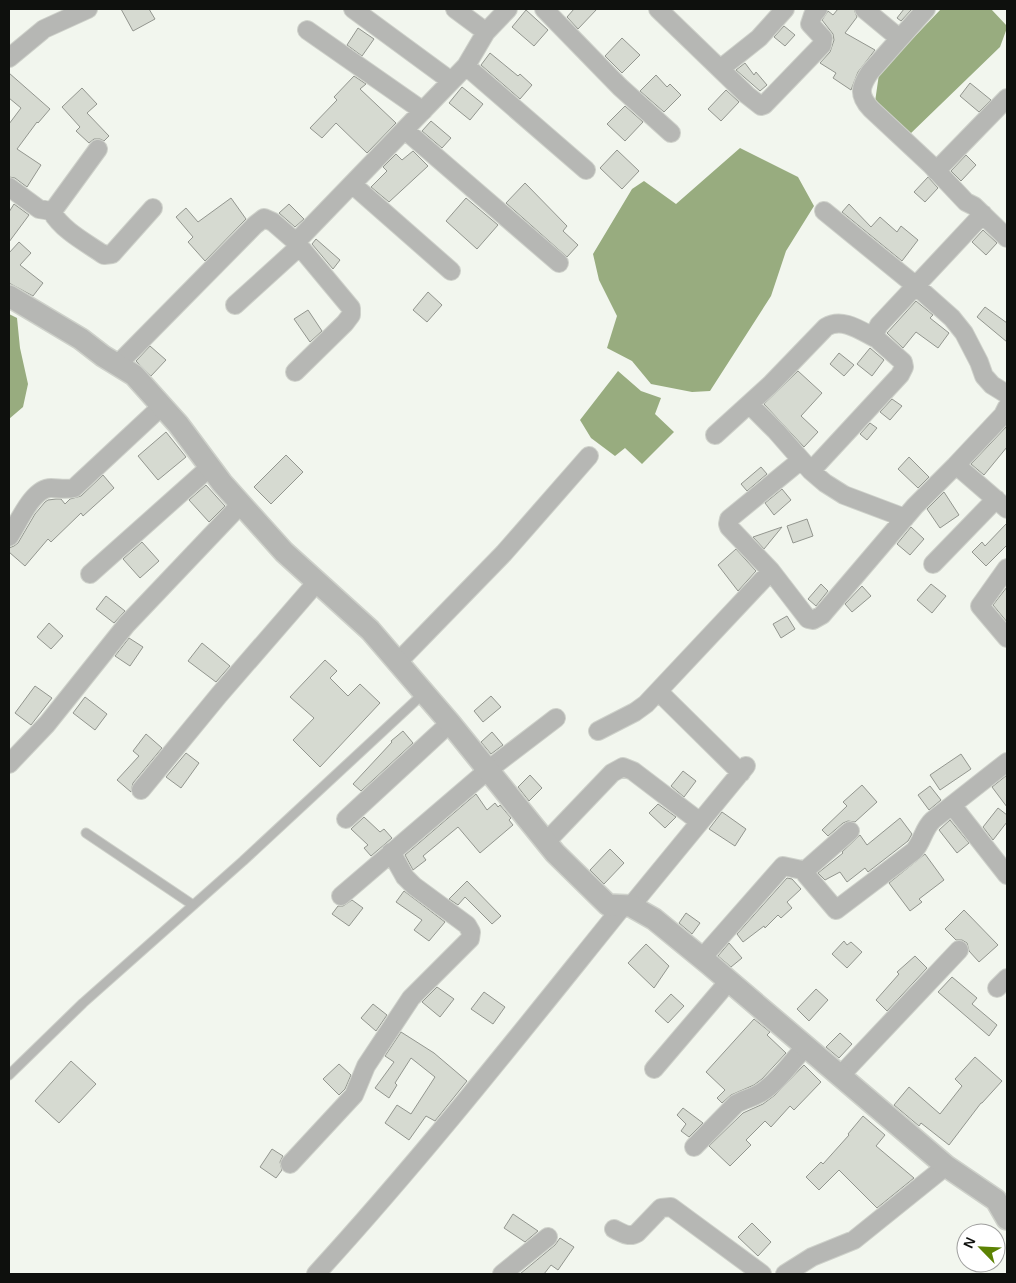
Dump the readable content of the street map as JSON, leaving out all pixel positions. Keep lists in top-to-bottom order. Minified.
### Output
{"north":"top left"}
